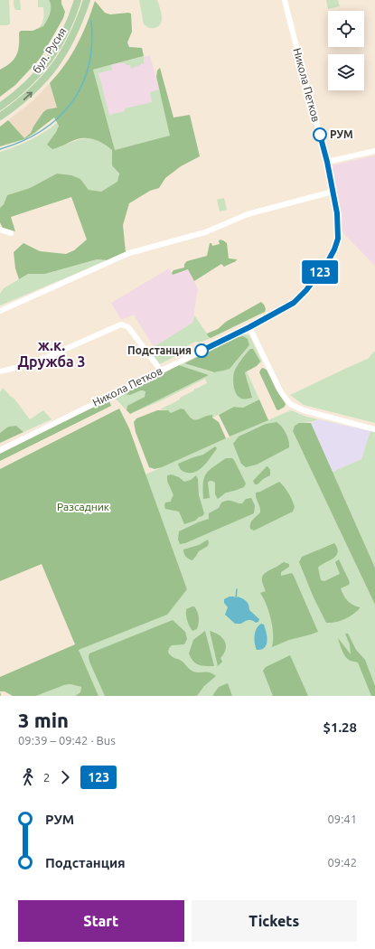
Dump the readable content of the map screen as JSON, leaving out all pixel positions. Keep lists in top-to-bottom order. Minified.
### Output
{"streets":{"main road":["бул. Русия"],"street":["Никола Петков"]},"districts":["ж.к. Дружба 3"],"parks":["Разсадник"],"places":["РУМ","Подстанция"],"lines":["bus line 123"],"page":{"on_map":"123","heading":["3 min","09:39 – 09:42 · Bus","$1.28"],"legs":["2","123"],"list":[{"name":"РУМ","value":"09:41"},{"name":"Подстанция","value":"09:42"}],"buttons":["Start","Tickets"]}}
